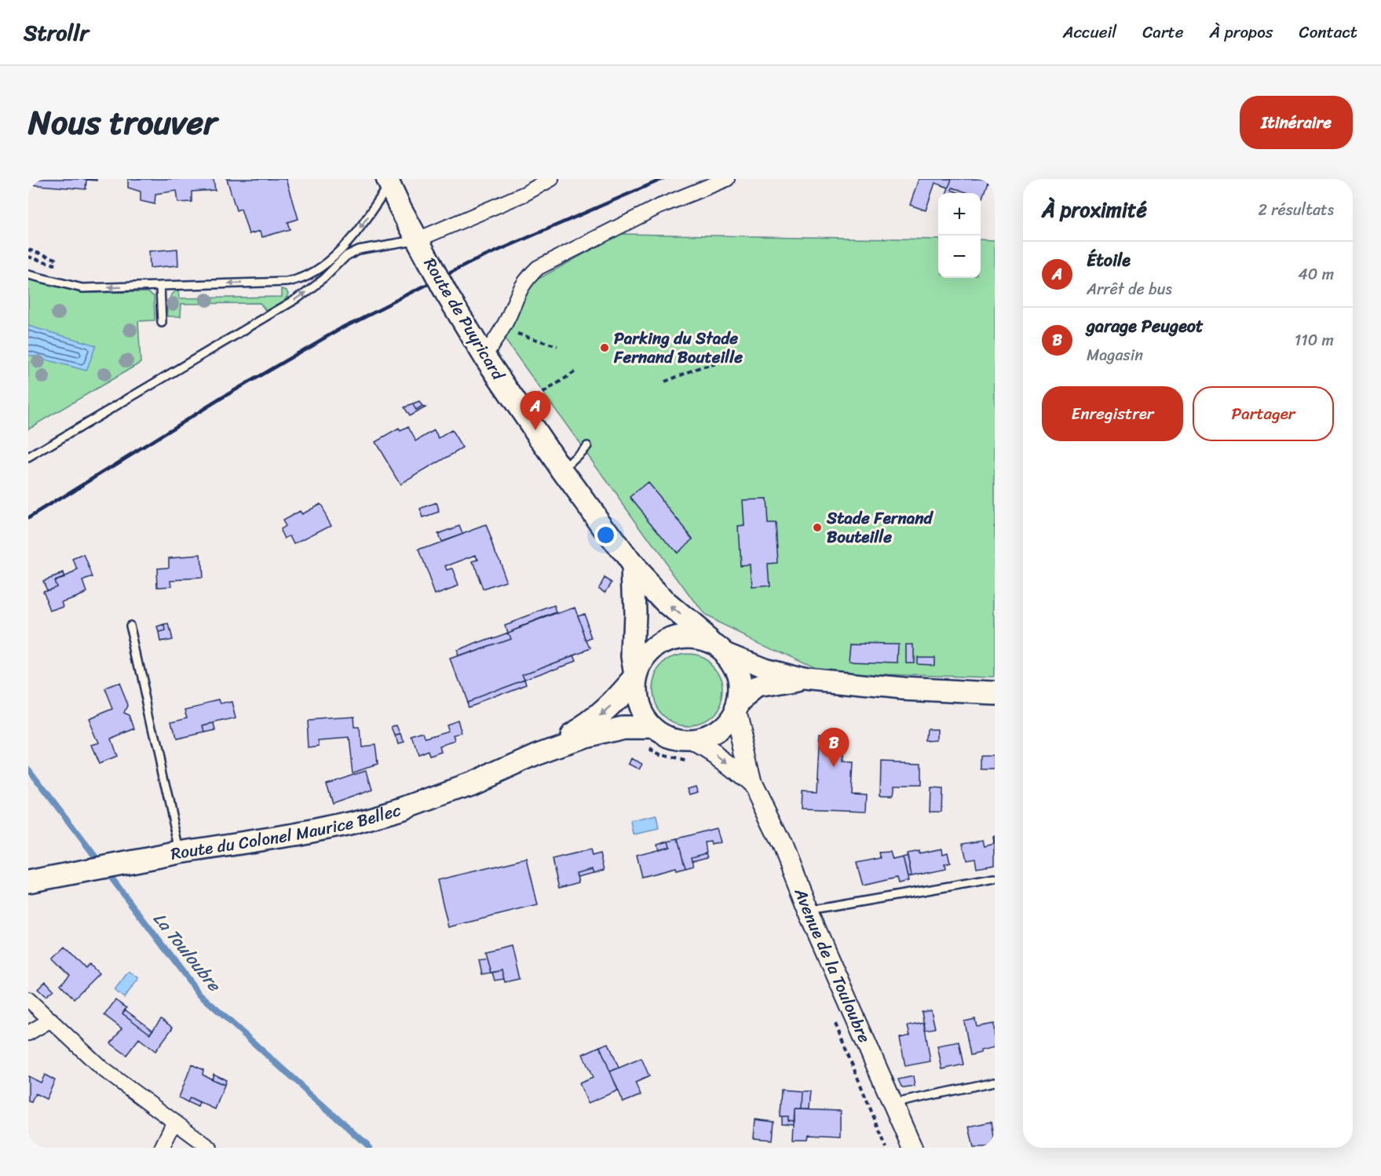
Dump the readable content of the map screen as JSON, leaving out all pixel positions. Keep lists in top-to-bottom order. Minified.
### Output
{"streets":{"main road":["Route de Puyricard","Route du Colonel Maurice Bellec"],"street":["Avenue de la Touloubre"]},"crossings":[["Route de Puyricard","Route du Colonel Maurice Bellec"]],"water":["La Touloubre"],"places":["Parking du Stade Fernand Bouteille","Stade Fernand Bouteille"],"page":{"header":"Strollr","nav":["Accueil","Carte","À propos","Contact"],"title":"Nous trouver","buttons":["Itinéraire",["Enregistrer","Partager"]],"heading":["À proximité","2 résultats"],"map_buttons":["+","−"],"list":[{"mark":"A","name":"Étoile","note":"Arrêt de bus","value":"40 m"},{"mark":"B","name":"garage Peugeot","note":"Magasin","value":"110 m"}],"pins":["A","B"]}}
